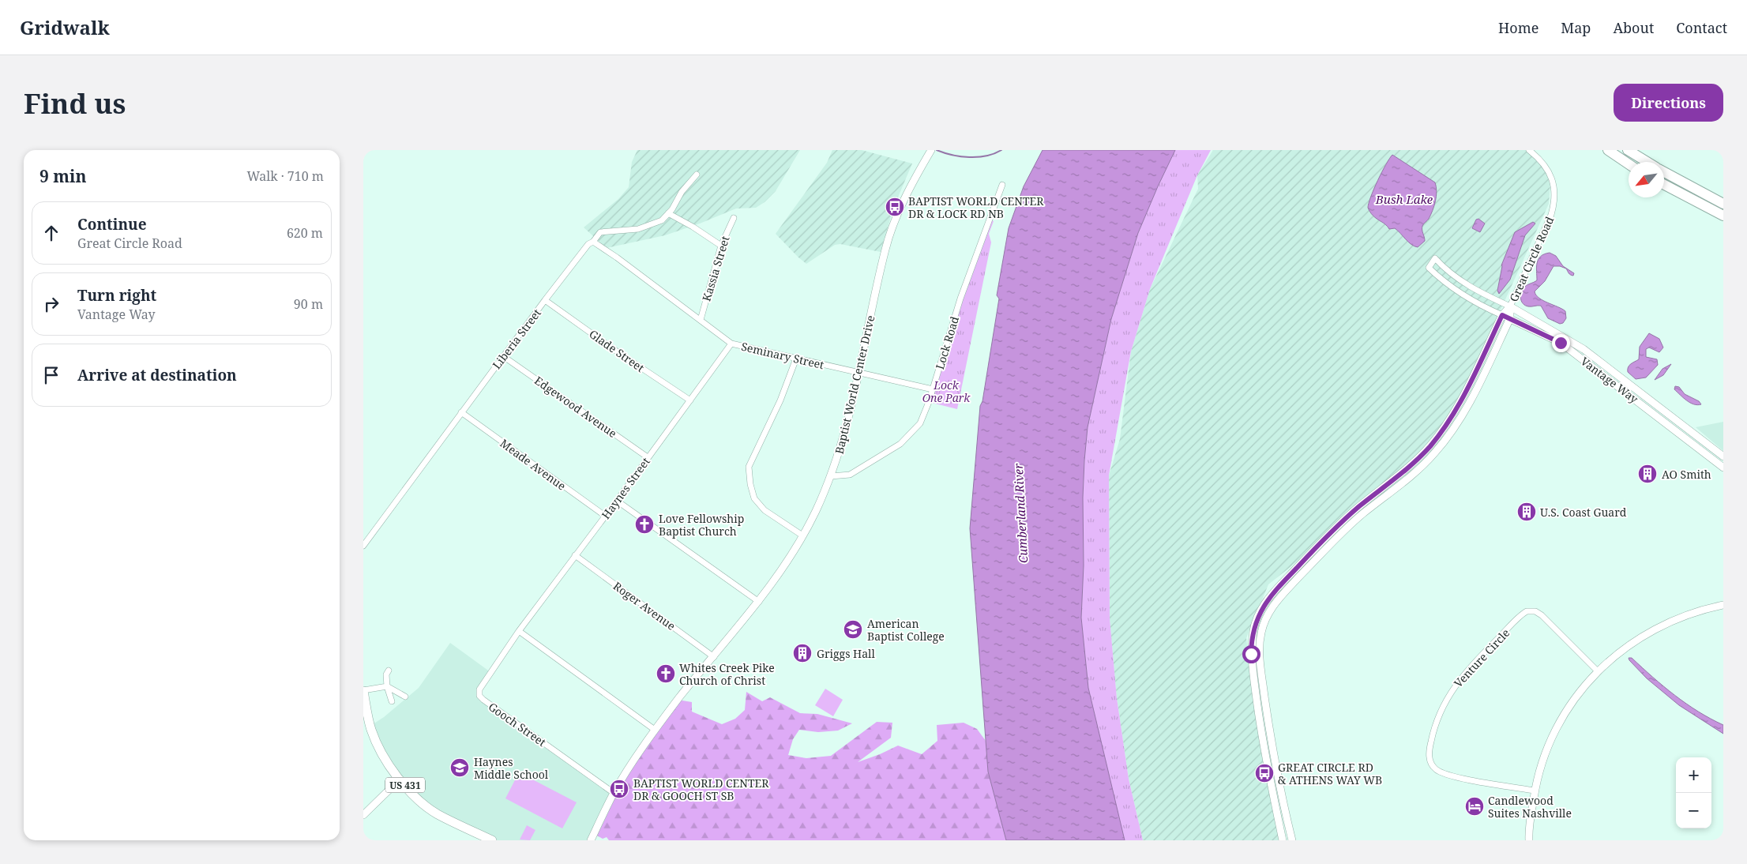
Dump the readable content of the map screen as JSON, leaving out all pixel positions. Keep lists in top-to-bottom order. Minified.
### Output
{"streets":{"main road":["US 431"],"street":["Great Circle Road","Kassia Street","Liberia Street","Lock Road","Glade Street","Seminary Street","Vantage Way","Baptist World Center Drive","Edgewood Avenue","Meade Avenue","Haynes Street","Roger Avenue","Venture Circle","Gooch Street"]},"crossings":[["Great Circle Road","Vantage Way"],["Kassia Street","Seminary Street"],["Liberia Street","Glade Street"],["Liberia Street","Seminary Street"],["Liberia Street","Edgewood Avenue"],["Liberia Street","Meade Avenue"],["Lock Road","Seminary Street"],["Lock Road","Baptist World Center Drive"],["Glade Street","Haynes Street"],["Seminary Street","Baptist World Center Drive"],["Seminary Street","Haynes Street"],["Baptist World Center Drive","Roger Avenue"],["Baptist World Center Drive","Gooch Street"],["Edgewood Avenue","Haynes Street"],["Meade Avenue","Haynes Street"],["Haynes Street","Roger Avenue"],["Haynes Street","Gooch Street"]],"water":["Bush Lake","Cumberland River"],"parks":["Lock One Park"],"places":{"bus stop":["BAPTIST WORLD CENTER DR & LOCK RD NB","GREAT CIRCLE RD & ATHENS WAY WB","BAPTIST WORLD CENTER DR & GOOCH ST SB"],"building":["AO Smith","U.S. Coast Guard","Griggs Hall"],"church":["Love Fellowship Baptist Church","Whites Creek Pike Church of Christ"],"school or university":["American Baptist College","Haynes Middle School"],"hotel":["Candlewood Suites Nashville"]},"north":"bottom left","page":{"header":"Gridwalk","nav":["Home","Map","About","Contact"],"buttons":"Directions","title":"Find us","heading":["9 min","Walk · 710 m"],"list":[["Continue","Great Circle Road","620 m"],["Turn right","Vantage Way","90 m"],"Arrive at destination"],"map_buttons":["+","−"]}}
